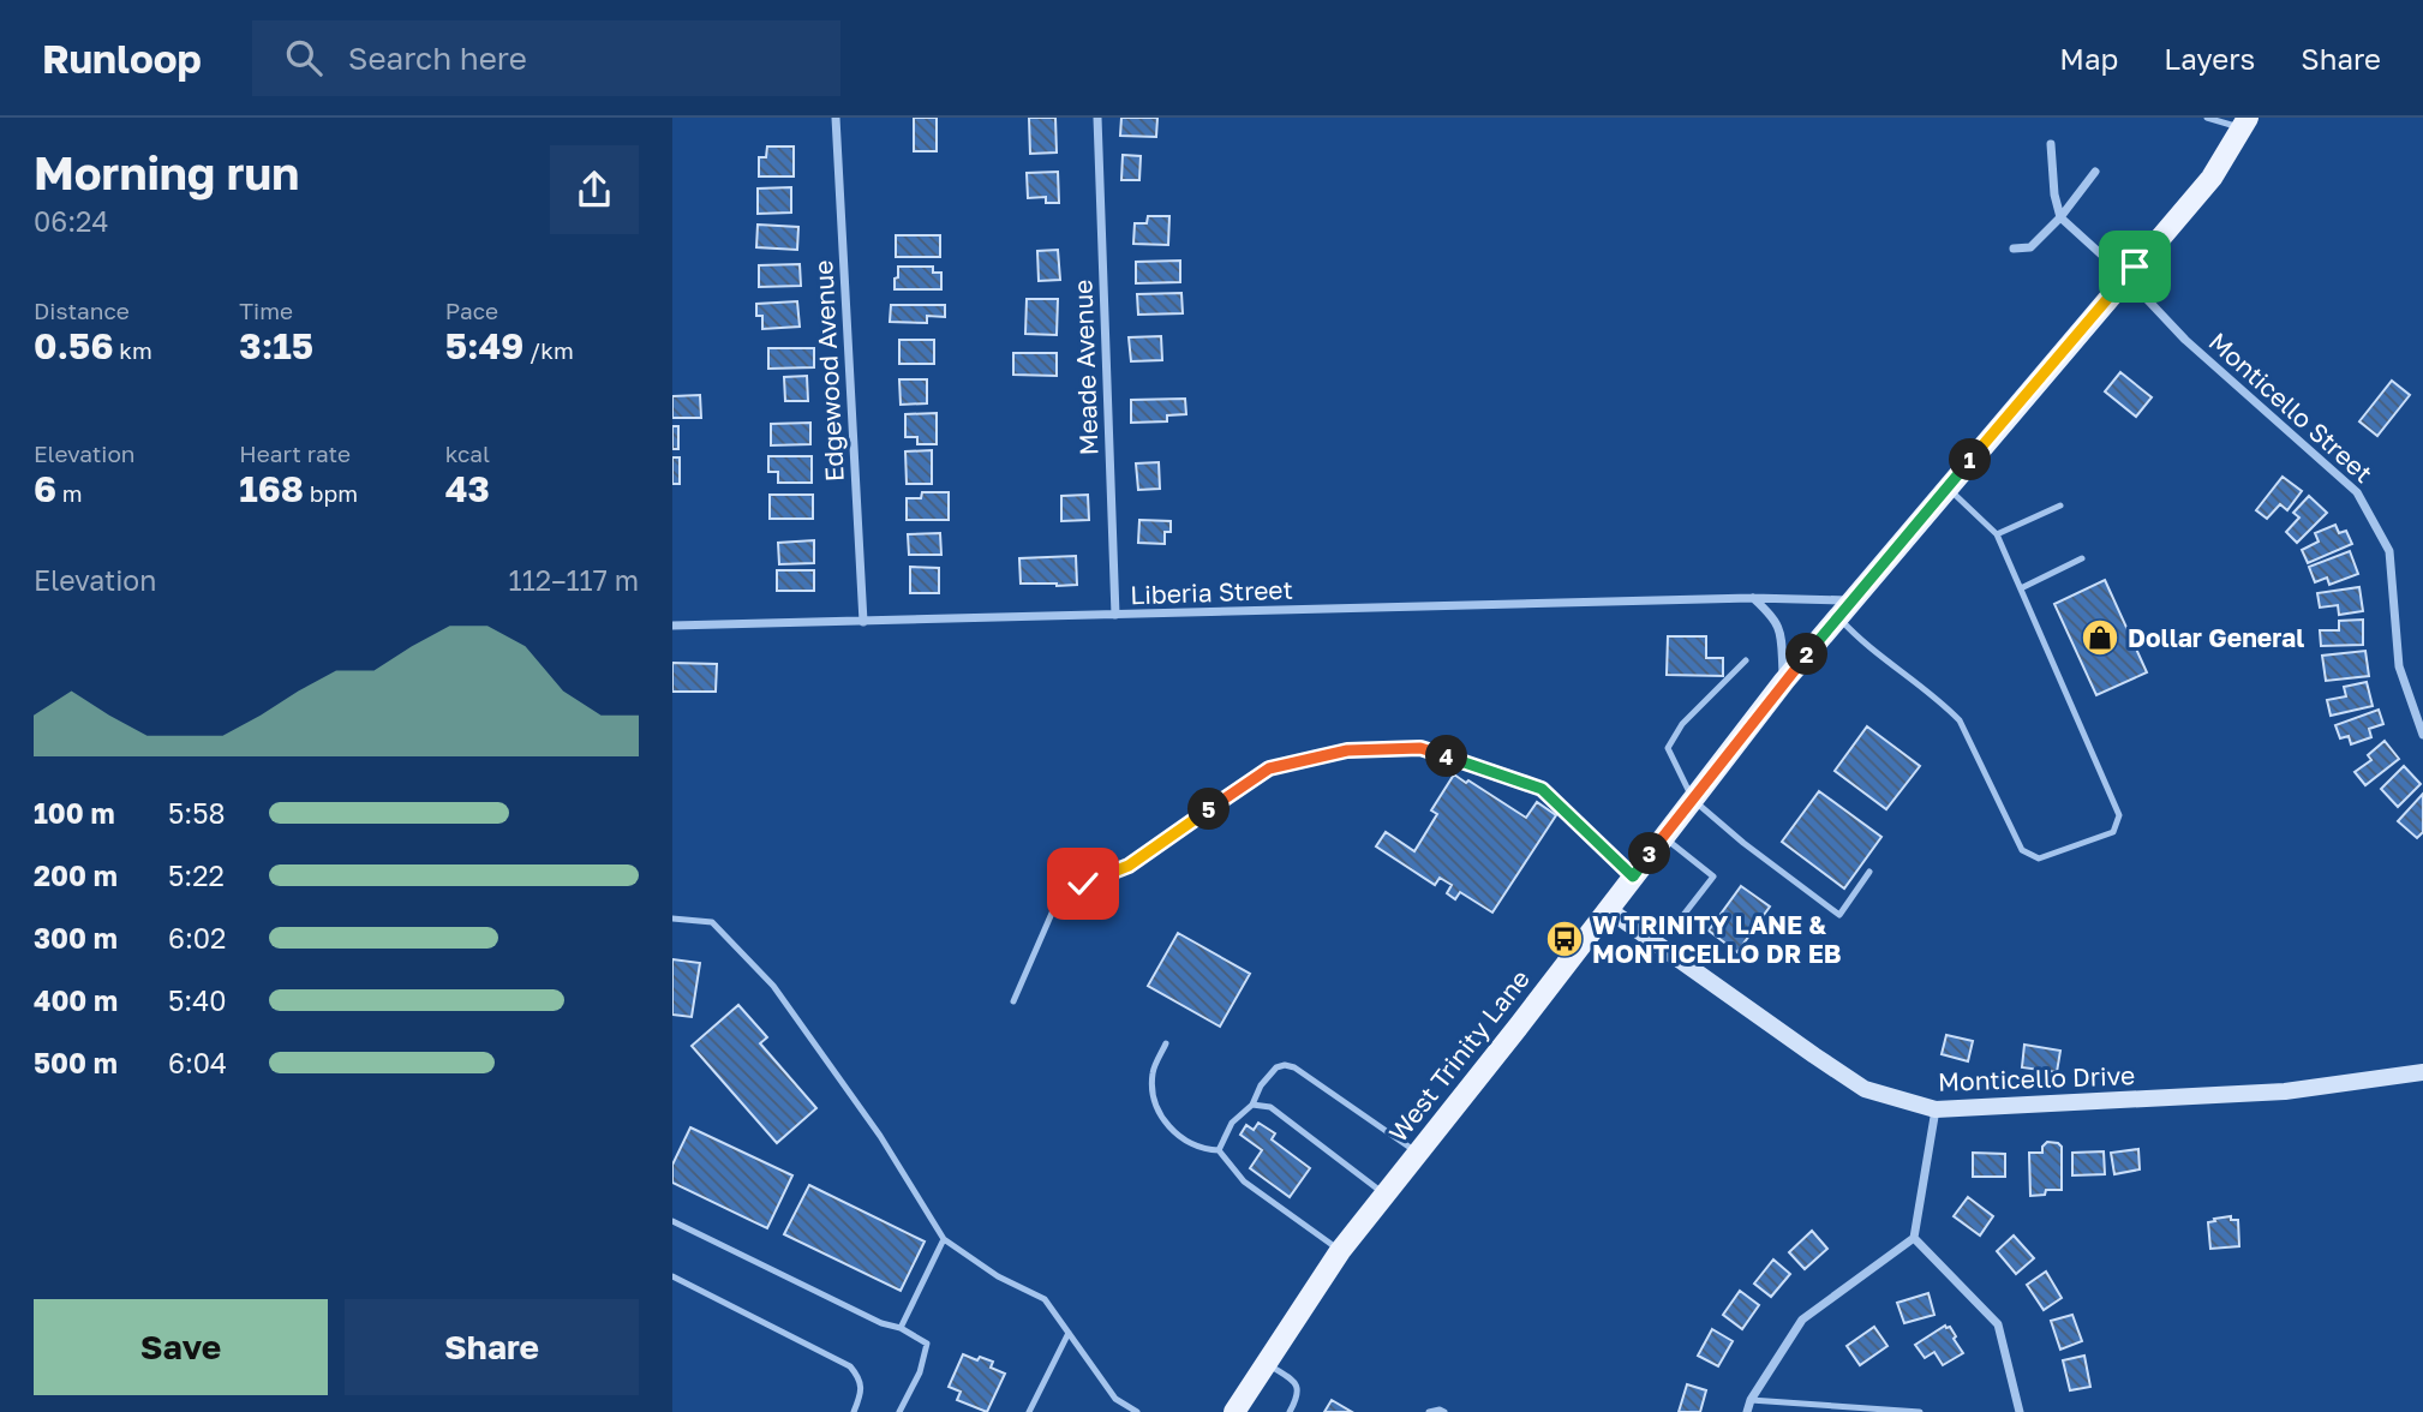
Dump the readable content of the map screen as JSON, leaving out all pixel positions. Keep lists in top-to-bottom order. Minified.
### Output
{"streets":{"main road":["West Trinity Lane"],"street":["Meade Avenue","Edgewood Avenue","Monticello Street","Liberia Street","Monticello Drive"]},"crossings":[["Meade Avenue","Liberia Street"],["Edgewood Avenue","Liberia Street"],["Monticello Street","West Trinity Lane"],["Liberia Street","West Trinity Lane"],["West Trinity Lane","Monticello Drive"]],"places":{"shop":["Dollar General"],"bus stop":["W TRINITY LANE & MONTICELLO DR EB"]},"page":{"header":"Runloop","search":"Search here","nav":["Map","Layers","Share"],"heading":["Morning run","06:24"],"stats":[["Distance","0.56 km"],["Time","3:15"],["Pace","5:49 /km"],["Elevation","6 m"],["Heart rate","168 bpm"],["kcal","43"]],"pins":["1","2","4","5","3"],"chart":["Elevation","112–117 m"],"list":[{"name":"100 m","note":"5:58"},{"name":"200 m","note":"5:22"},{"name":"300 m","note":"6:02"},{"name":"400 m","note":"5:40"},{"name":"500 m","note":"6:04"}],"buttons":["Save","Share"]}}
